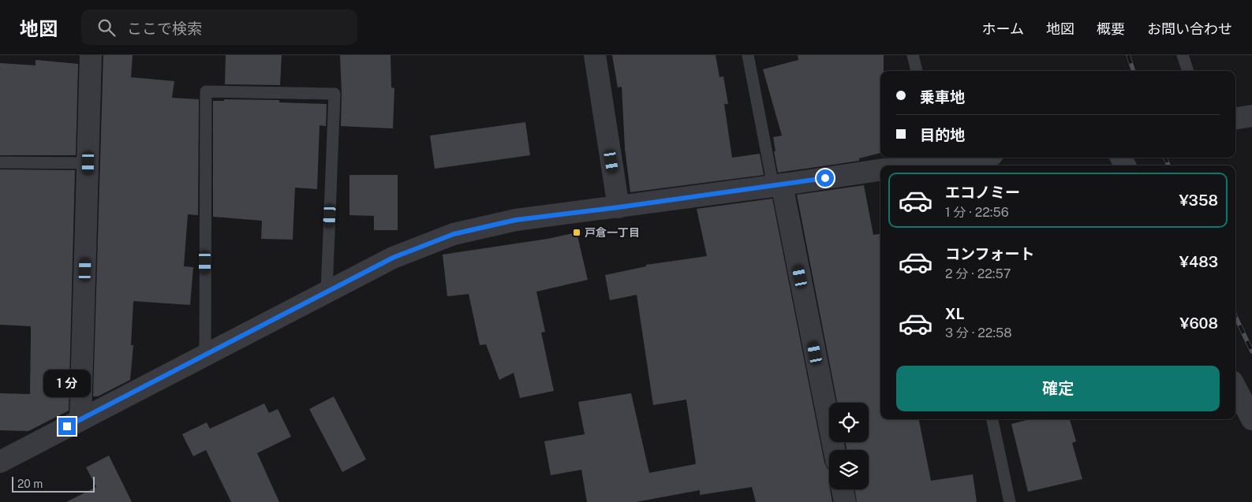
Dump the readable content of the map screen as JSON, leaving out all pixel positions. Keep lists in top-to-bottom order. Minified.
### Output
{"places":{"transit":["戸倉一丁目"]},"scale_bar":"20 m","page":{"header":"地図","search":"ここで検索","nav":["ホーム","地図","概要","お問い合わせ"],"banner":["乗車地","目的地"],"list":[{"name":"エコノミー","note":"1 分 · 22:56","value":"¥358"},{"name":"コンフォート","note":"2 分 · 22:57","value":"¥483"},{"name":"XL","note":"3 分 · 22:58","value":"¥608"}],"buttons":"確定","bubble":"1 分","scale":"20 m"}}
